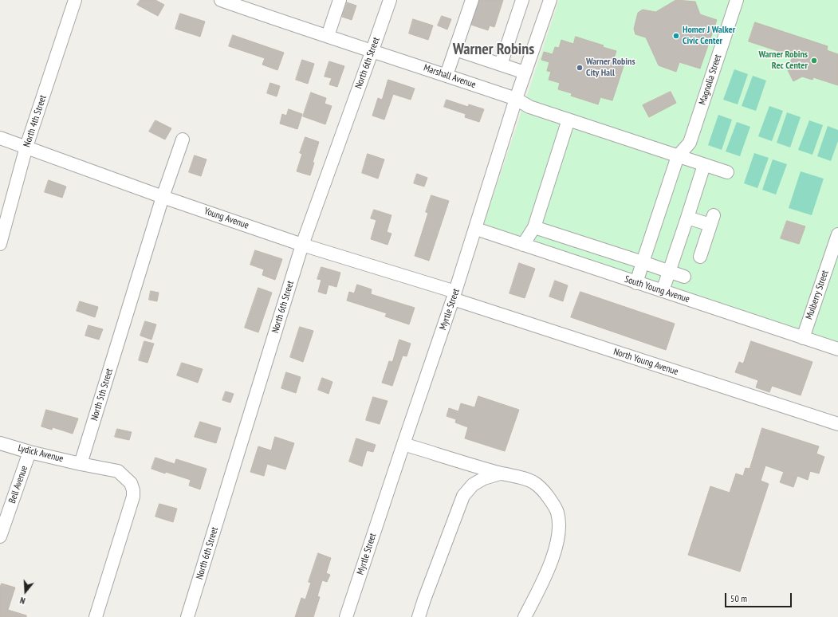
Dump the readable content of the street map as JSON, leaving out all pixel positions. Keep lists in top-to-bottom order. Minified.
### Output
{"streets":{"street":["North 6th Street","Marshall Avenue","Magnolia Street","North 4th Street","Young Avenue","South Young Avenue","Mulberry Street","Myrtle Street","North Young Avenue","North 5th Street","Lydick Avenue","Bell Avenue"]},"crossings":[["North 6th Street","Marshall Avenue"],["North 6th Street","Young Avenue"],["Marshall Avenue","Magnolia Street"],["Marshall Avenue","Myrtle Street"],["North 4th Street","Young Avenue"],["Young Avenue","Myrtle Street"],["Young Avenue","North Young Avenue"],["Young Avenue","North 5th Street"],["South Young Avenue","Mulberry Street"],["South Young Avenue","Myrtle Street"],["Myrtle Street","North Young Avenue"],["North 5th Street","Lydick Avenue"],["Lydick Avenue","Bell Avenue"]],"districts":["Warner Robins"],"places":["Homer J Walker Civic Center","Warner Robins Rec Center","Warner Robins City Hall"],"scale_bar":"50 m","north":"bottom"}
